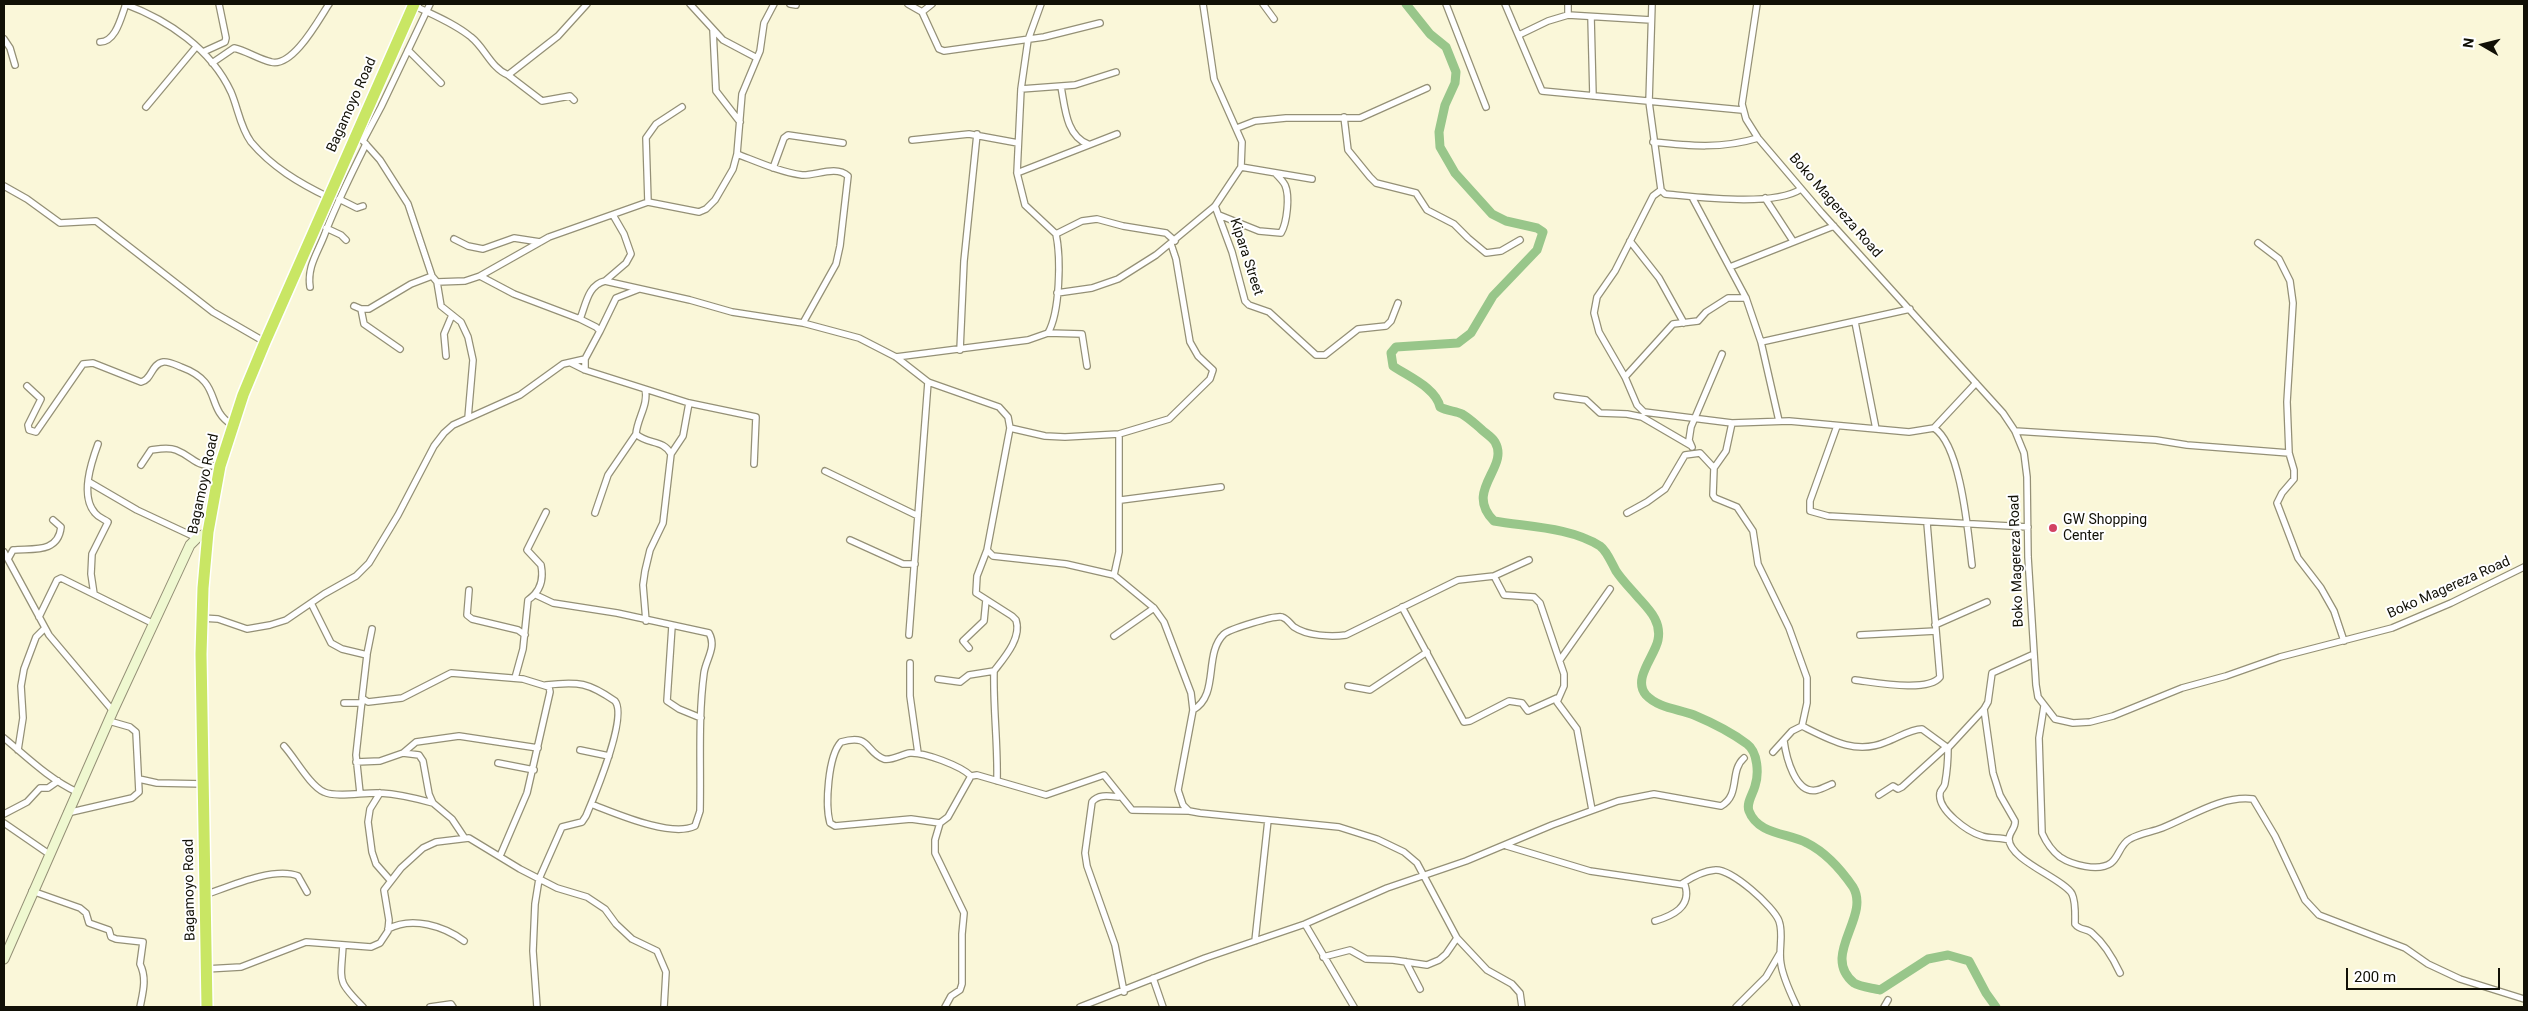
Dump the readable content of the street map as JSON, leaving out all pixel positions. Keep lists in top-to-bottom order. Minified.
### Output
{"streets":{"highway":["Bagamoyo Road"],"street":["Boko Magereza Road","Kipara Street"]},"places":["GW Shopping Center"],"scale_bar":"200 m","north":"left"}
